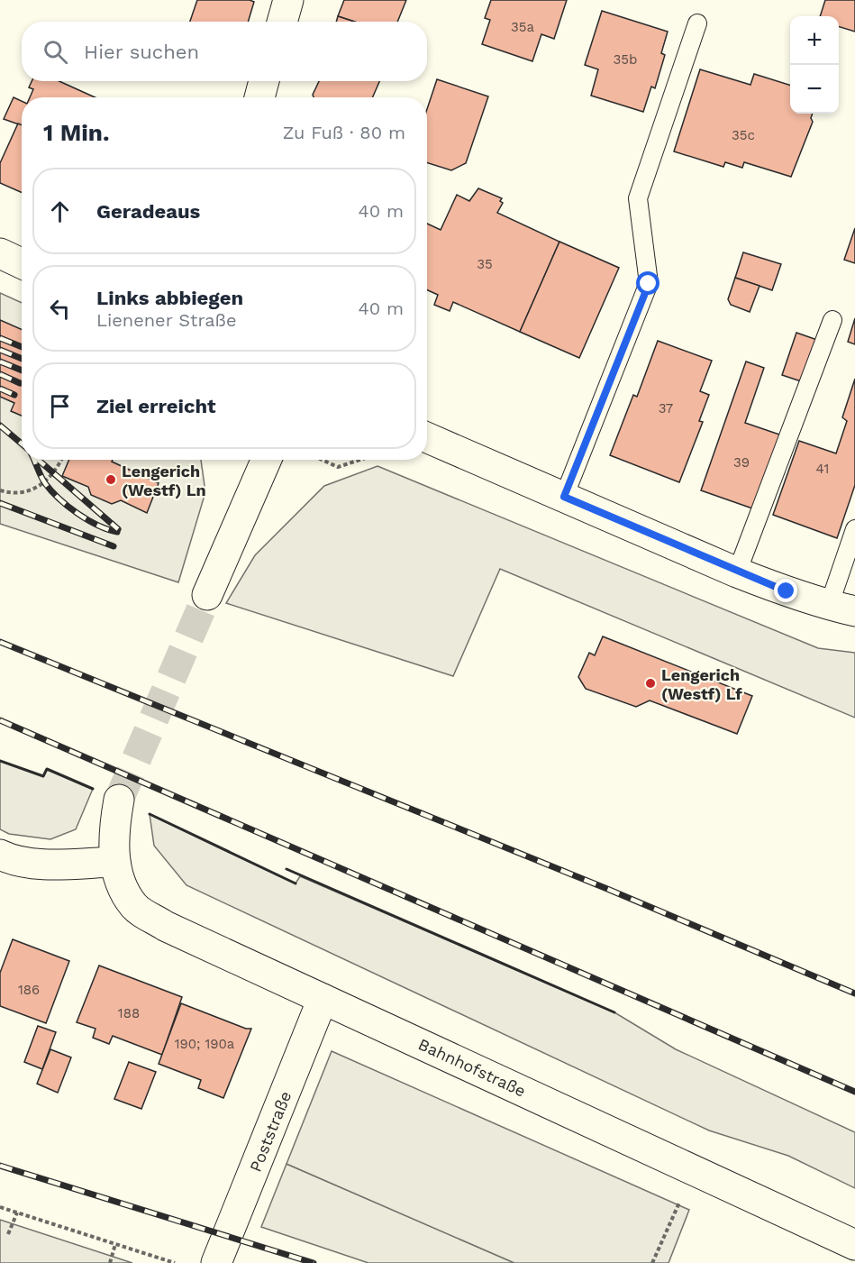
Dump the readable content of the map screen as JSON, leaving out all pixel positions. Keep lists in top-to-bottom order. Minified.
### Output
{"streets":{"street":["Bahnhofstraße","Poststraße"]},"crossings":[["Bahnhofstraße","Poststraße"]],"places":["Lengerich (Westf) Ln","Lengerich (Westf) Lf"],"house_numbers":["35a","35b","35c","35","37","39","41","186","188","190; 190a"],"page":{"map_buttons":["+","−"],"search":"Hier suchen","heading":["1 Min.","Zu Fuß · 80 m"],"list":[["Geradeaus","40 m"],["Links abbiegen","Lienener Straße","40 m"],"Ziel erreicht"]}}
